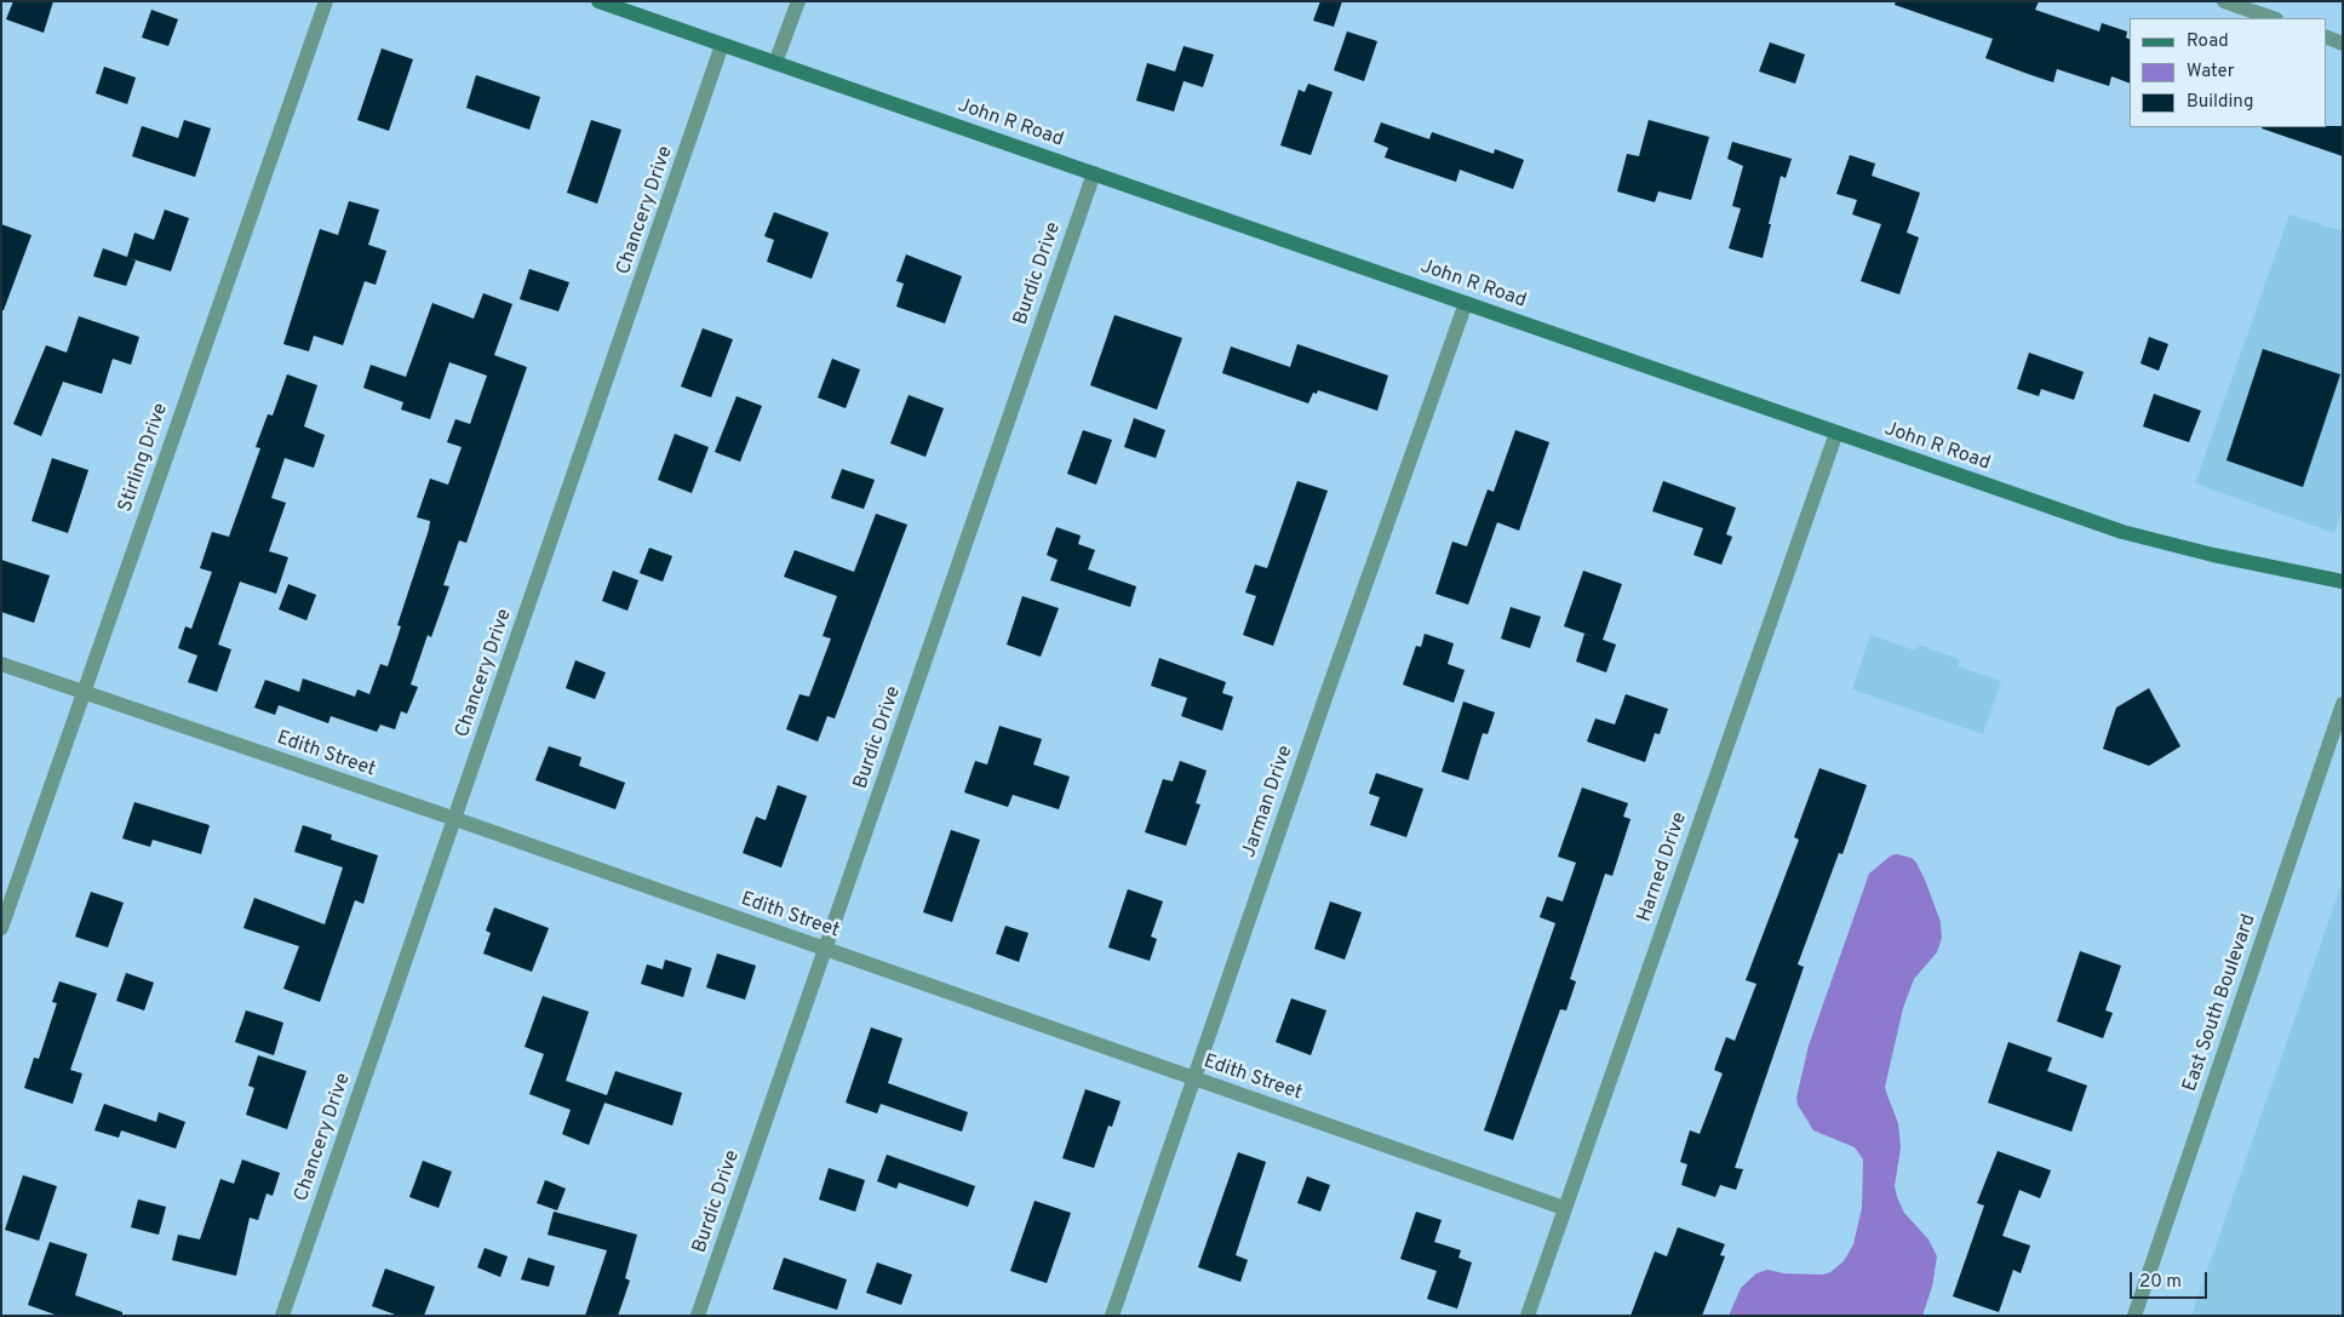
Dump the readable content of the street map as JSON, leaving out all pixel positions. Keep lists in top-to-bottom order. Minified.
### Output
{"streets":{"main road":["John R Road"],"street":["Chancery Drive","Burdic Drive","Stirling Drive","Edith Street","Jarman Drive","Harned Drive","East South Boulevard"]},"crossings":[["John R Road","Chancery Drive"],["John R Road","Burdic Drive"],["John R Road","Jarman Drive"],["John R Road","Harned Drive"],["Chancery Drive","Edith Street"],["Burdic Drive","Edith Street"],["Stirling Drive","Edith Street"],["Edith Street","Jarman Drive"],["Edith Street","Harned Drive"]],"legend":["Road","Water","Building"],"scale_bar":"20 m"}
